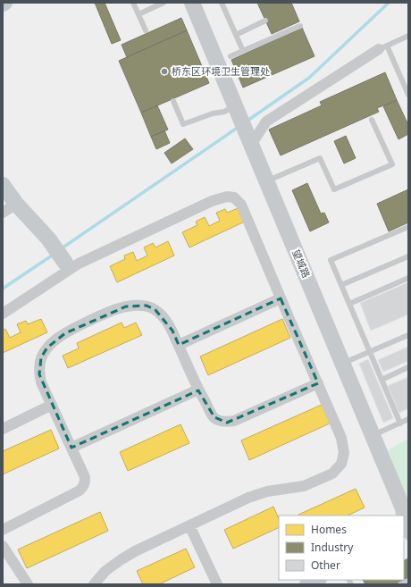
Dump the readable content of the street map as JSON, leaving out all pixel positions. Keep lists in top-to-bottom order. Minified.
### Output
{"streets":{"main road":["望城路"]},"places":["桥东区环境卫生管理处"],"legend":["Homes","Industry","Other"]}
